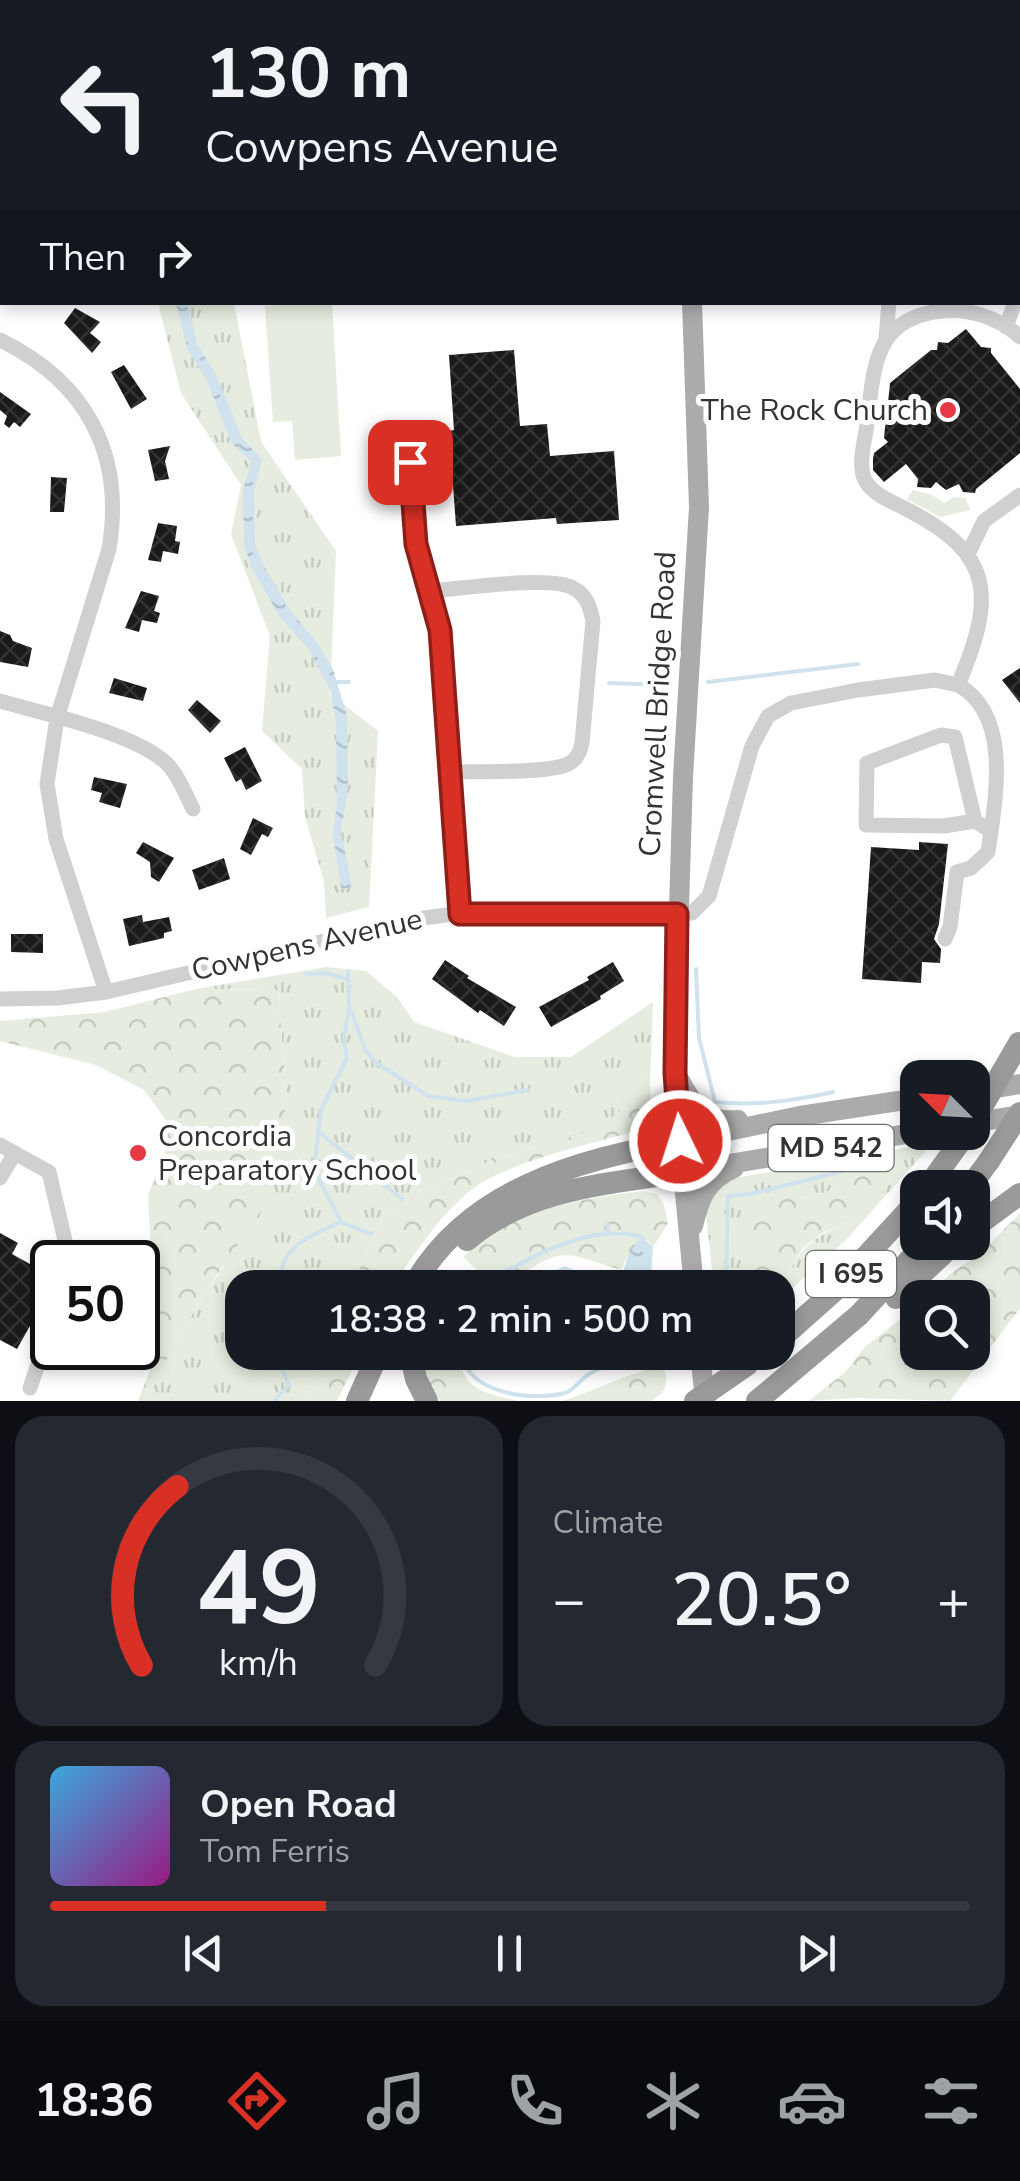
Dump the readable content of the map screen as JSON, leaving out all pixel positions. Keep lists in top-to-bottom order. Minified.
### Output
{"streets":{"highway":["I 695"],"main road":["Cromwell Bridge Road","MD 542"],"street":["Cowpens Avenue"]},"crossings":[["Cromwell Bridge Road","Cowpens Avenue"],["Cromwell Bridge Road","MD 542"]],"places":["The Rock Church","Concordia Preparatory School"],"north":"top left","page":{"turn":["130 m","Cowpens Avenue"],"then":"Then","limit":"50","trip":"18:38 · 2 min · 500 m","tile":"Climate","heat":["−","20.5°","+"],"song":["Open Road","Tom Ferris"],"tabs":"18:36","gauge":["49","km/h"]}}
